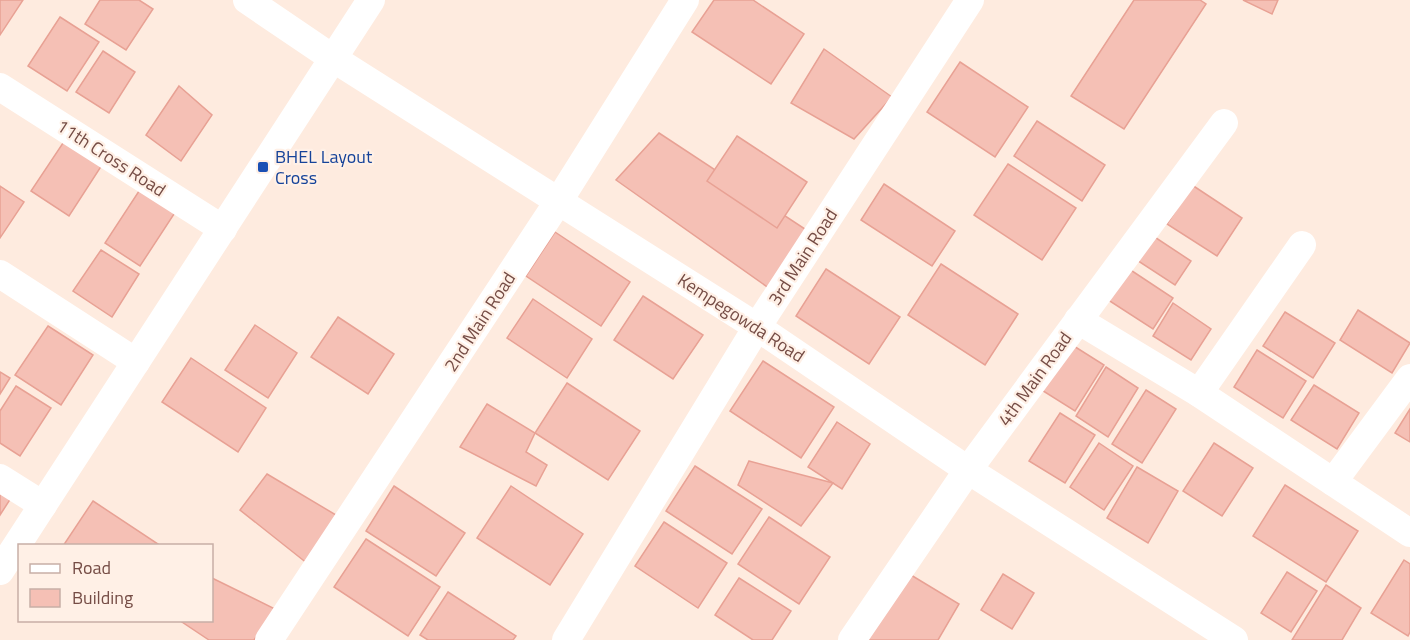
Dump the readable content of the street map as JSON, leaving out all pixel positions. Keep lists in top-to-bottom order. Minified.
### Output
{"streets":{"street":["11th Cross Road","3rd Main Road","Kempegowda Road","2nd Main Road","4th Main Road"]},"crossings":[["3rd Main Road","Kempegowda Road"],["Kempegowda Road","2nd Main Road"],["Kempegowda Road","4th Main Road"]],"places":{"transit":["BHEL Layout Cross"]},"legend":["Road","Building"]}
